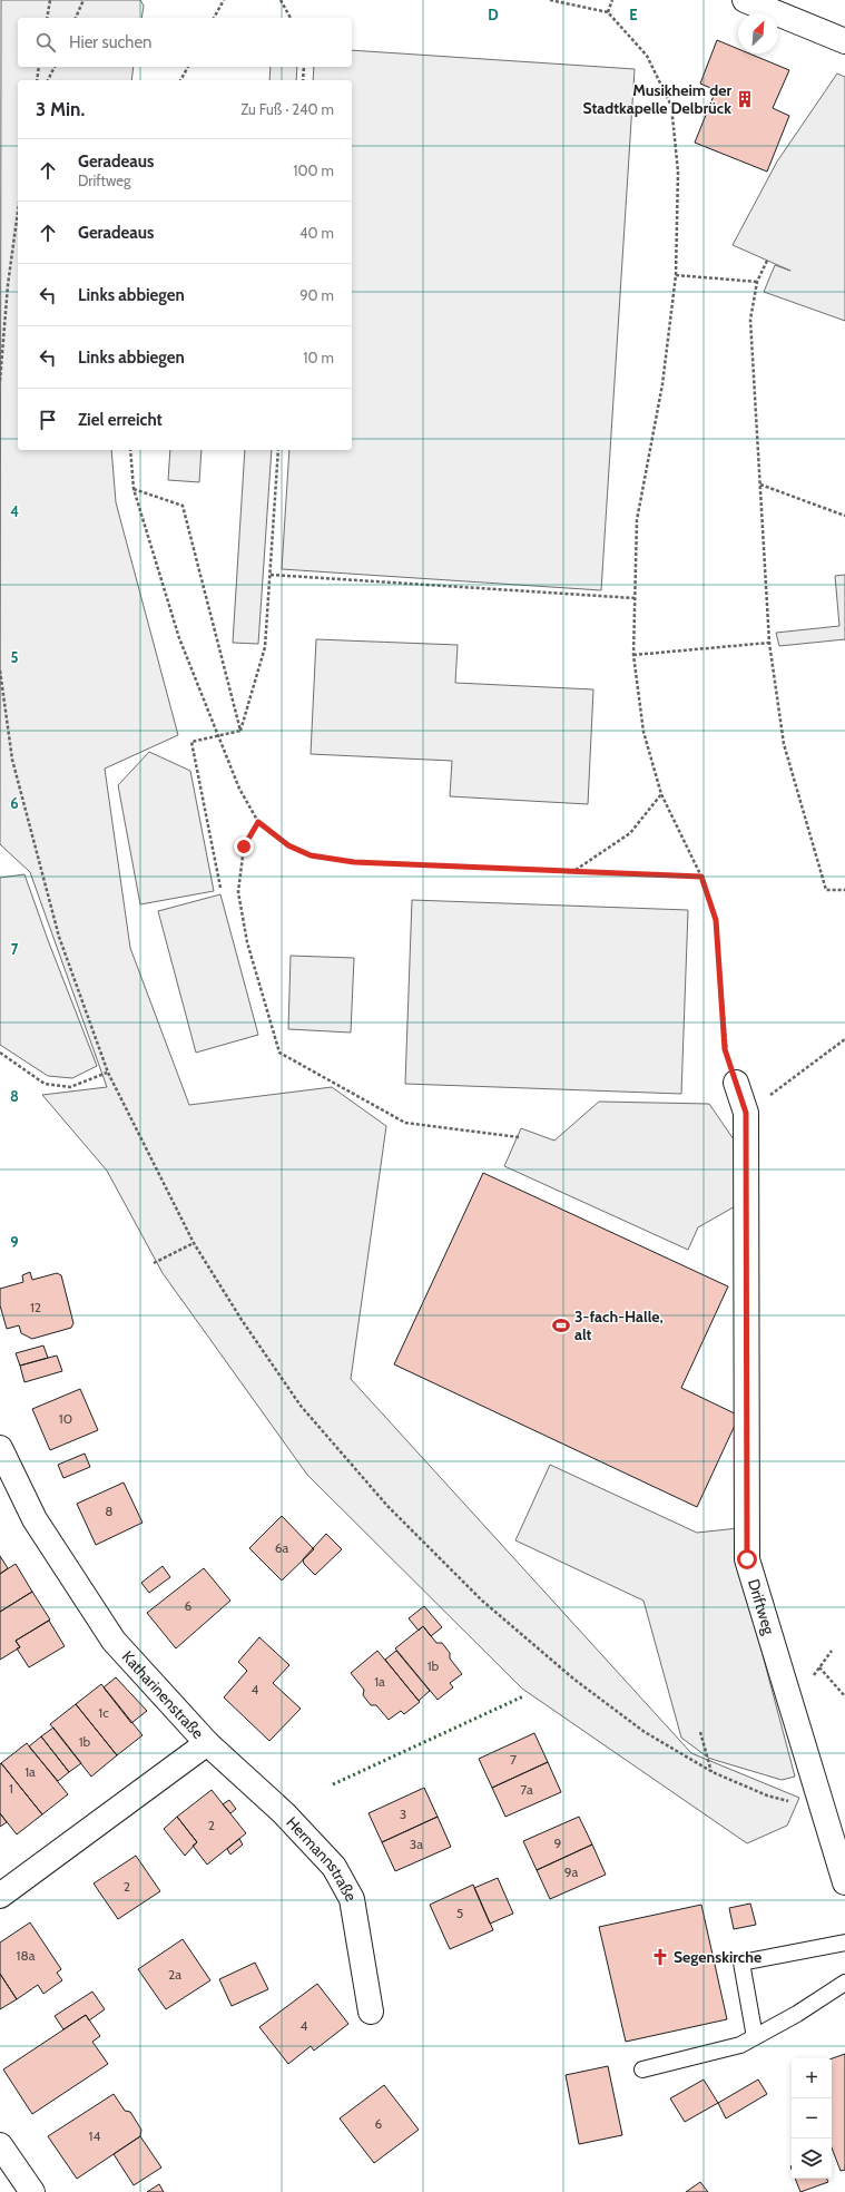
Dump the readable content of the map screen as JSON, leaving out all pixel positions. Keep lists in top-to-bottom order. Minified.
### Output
{"streets":{"street":["Driftweg","Katharinenstraße","Hermannstraße"]},"crossings":[["Katharinenstraße","Hermannstraße"]],"places":{"building":["Musikheim der Stadtkapelle Delbrück"],"sports":["3-fach-Halle, alt"],"church":["Segenskirche"]},"house_numbers":["12","10","8","6a","6","1b","1a","4","1c","1b","7","1a","1","7a","3","2","9","3a","9a","2","5","18a","2a","4","6","14"],"north":"top right","page":{"search":"Hier suchen","heading":["3 Min.","Zu Fuß · 240 m"],"list":[["Geradeaus","Driftweg","100 m"],["Geradeaus","40 m"],["Links abbiegen","90 m"],["Links abbiegen","10 m"],"Ziel erreicht"],"map_buttons":["+","−"]},"grid":{"columns":["D","E"],"rows":["4","5","6","7","8","9"]}}
